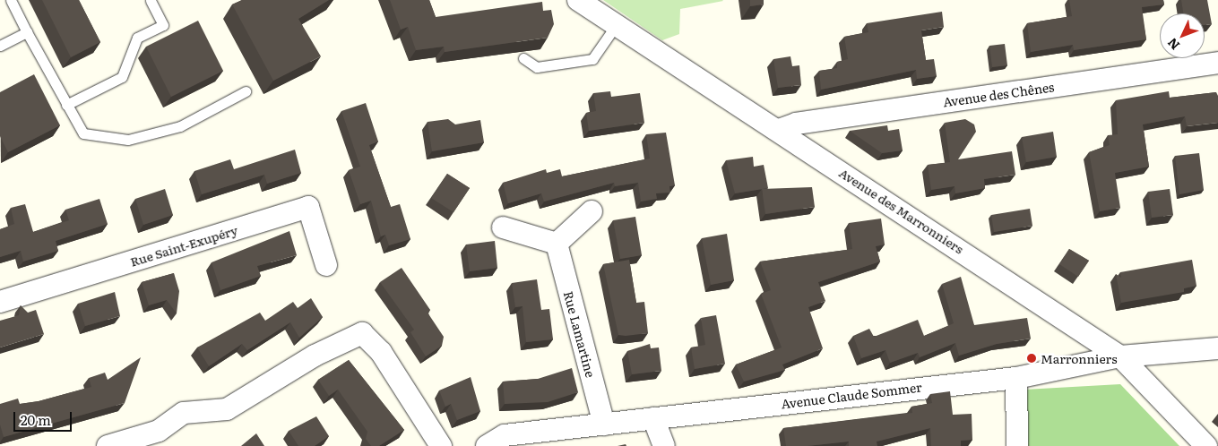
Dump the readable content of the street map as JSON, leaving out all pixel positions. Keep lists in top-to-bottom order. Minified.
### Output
{"streets":{"street":["Avenue des Chênes","Avenue des Marronniers","Rue Saint-Exupéry","Rue Lamartine","Avenue Claude Sommer"]},"crossings":[["Avenue des Chênes","Avenue des Marronniers"],["Avenue des Marronniers","Avenue Claude Sommer"],["Rue Lamartine","Avenue Claude Sommer"]],"places":["Marronniers"],"scale_bar":"20 m","north":"bottom left"}
